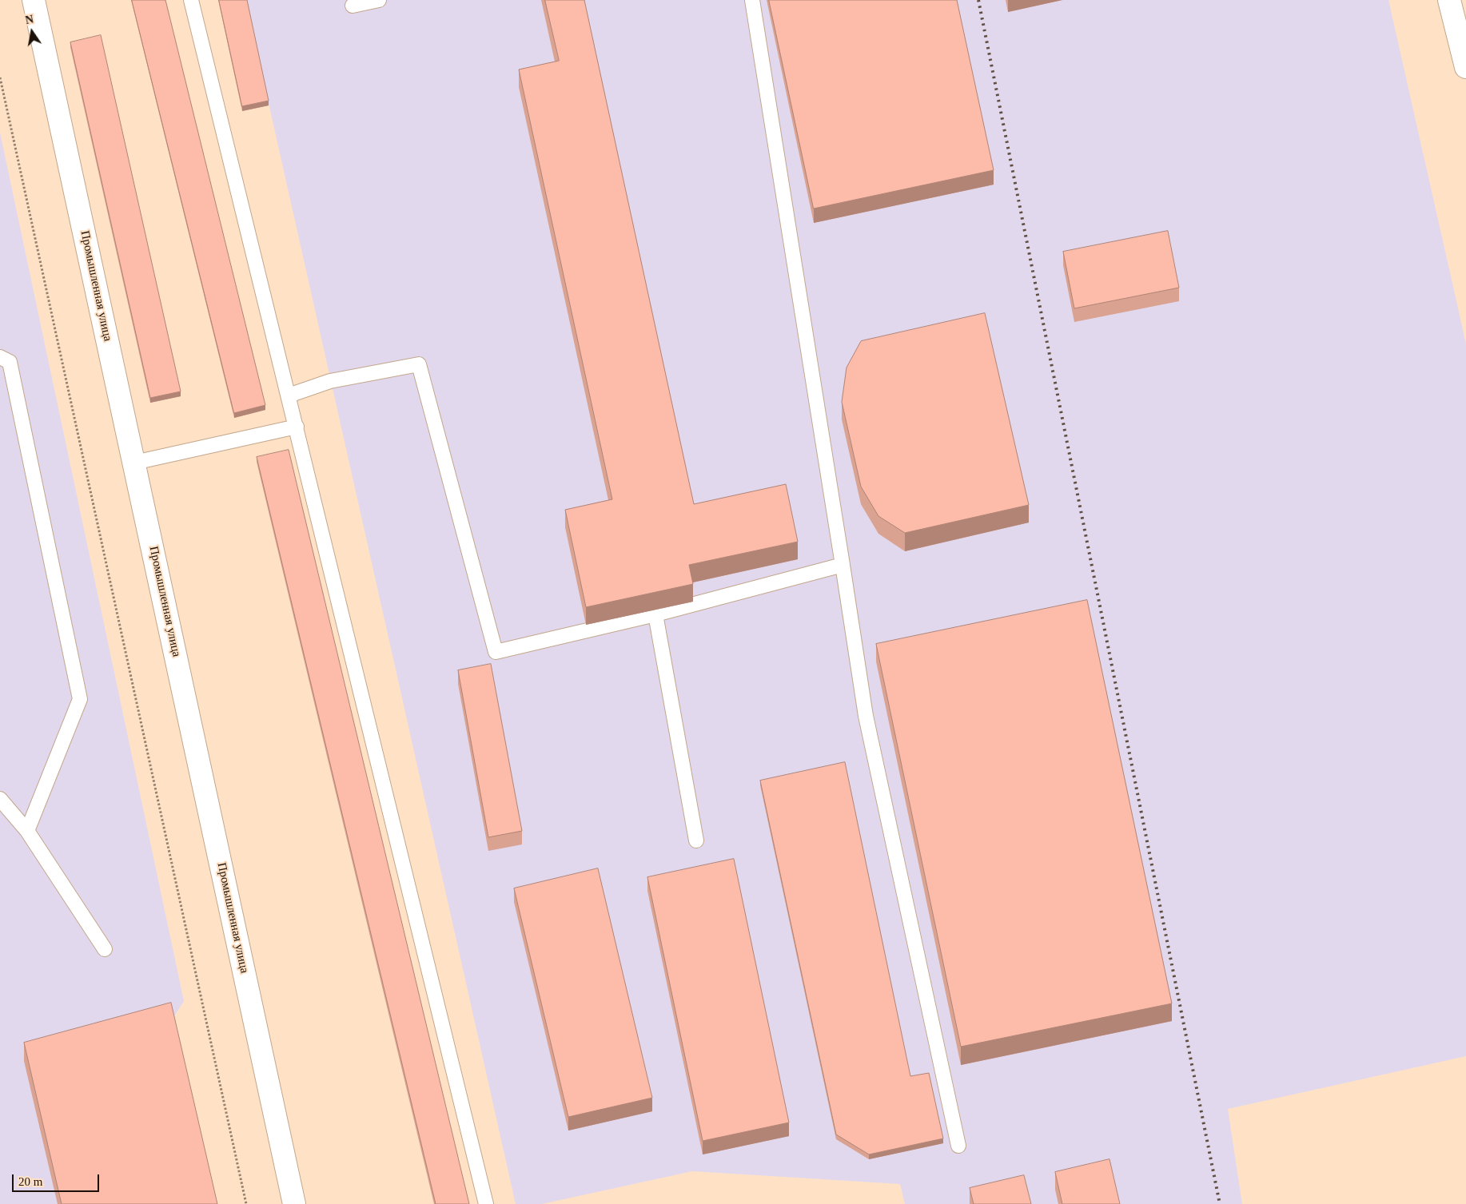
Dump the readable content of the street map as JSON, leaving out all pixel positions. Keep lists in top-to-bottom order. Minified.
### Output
{"streets":{"street":["Промышленная улица"]},"scale_bar":"20 m","north":"top"}
